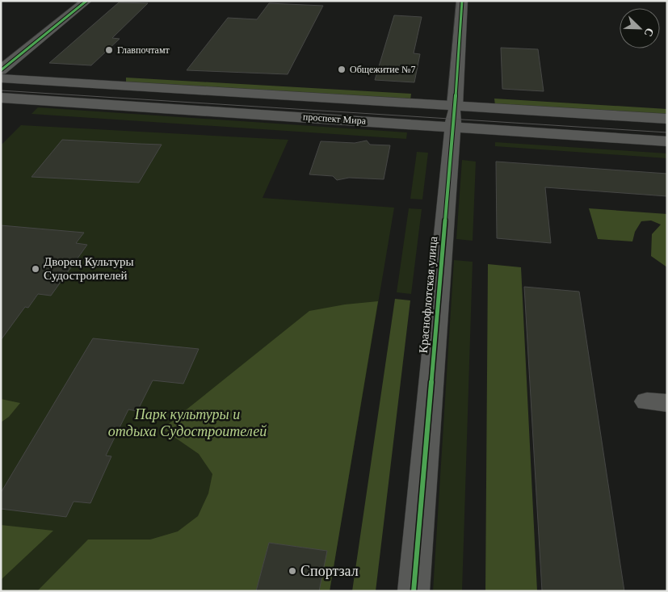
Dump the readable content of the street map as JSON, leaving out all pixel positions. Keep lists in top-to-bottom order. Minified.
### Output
{"streets":{"main road":["проспект Мира","Краснофлотская улица"]},"crossings":[["проспект Мира","Краснофлотская улица"]],"parks":["Парк культуры и отдыха Судостроителей"],"places":["Главпочтамт","Общежитие №7","Дворец Культуры Судостроителей","Спортзал"],"north":"bottom right"}
